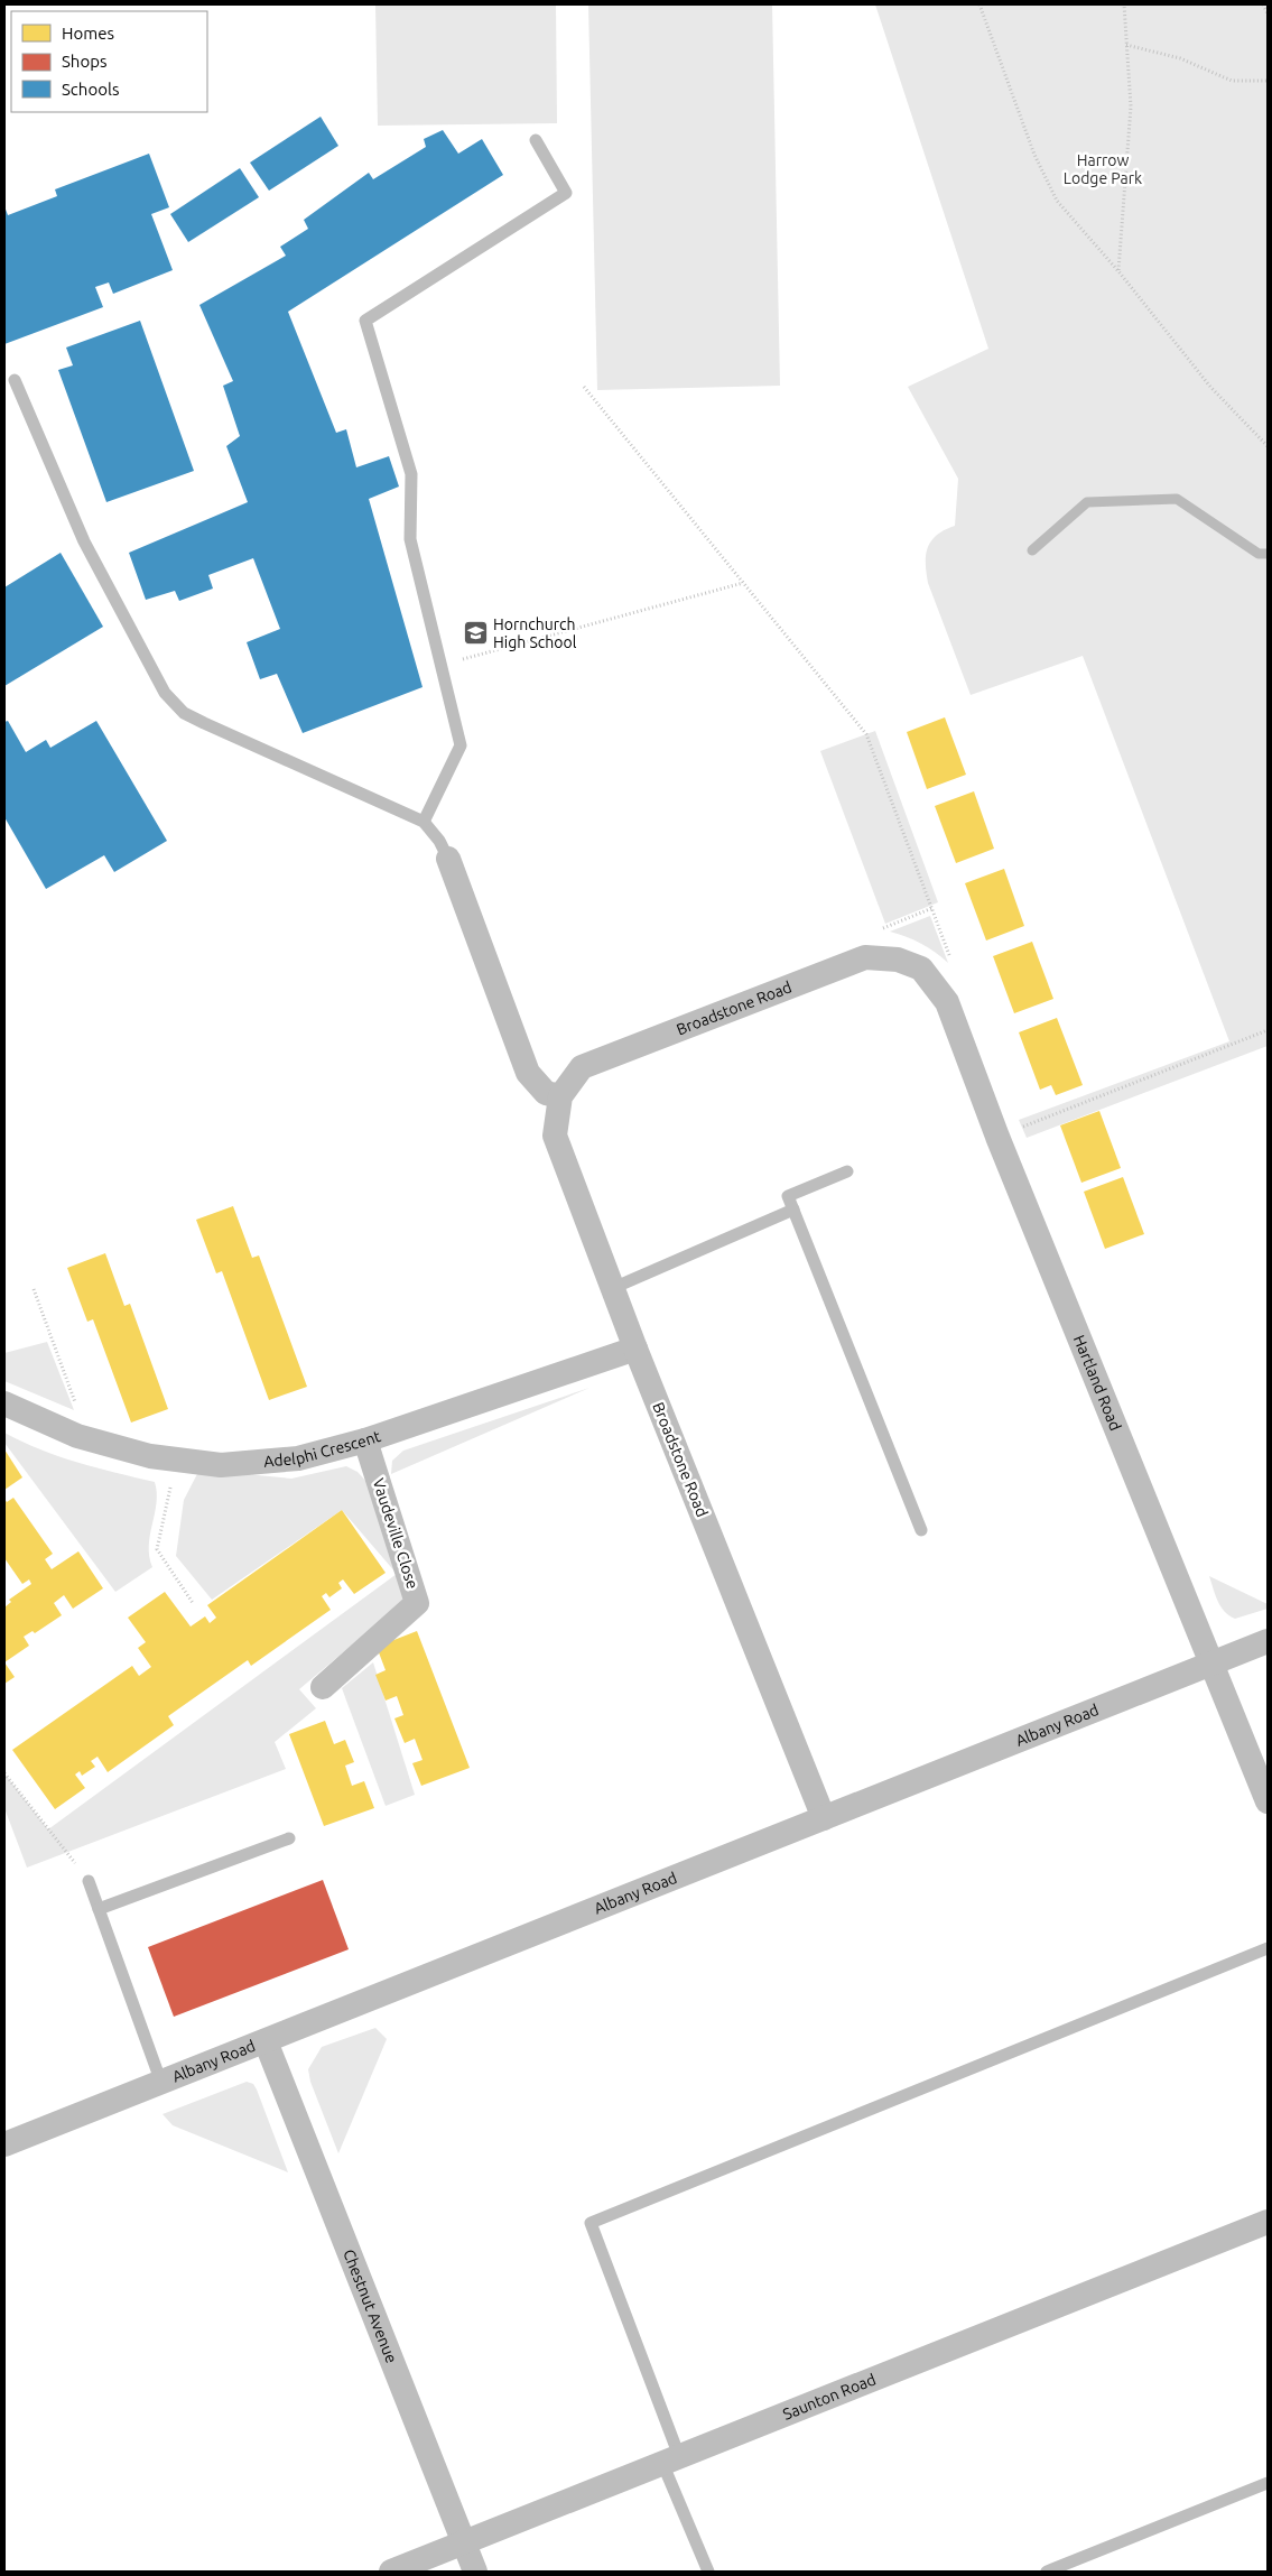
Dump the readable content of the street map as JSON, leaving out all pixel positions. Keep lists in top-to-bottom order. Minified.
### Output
{"streets":{"street":["Broadstone Road","Hartland Road","Adelphi Crescent","Vaudeville Close","Albany Road","Chestnut Avenue","Saunton Road"]},"crossings":[["Broadstone Road","Hartland Road"],["Broadstone Road","Adelphi Crescent"],["Broadstone Road","Albany Road"],["Hartland Road","Albany Road"],["Adelphi Crescent","Vaudeville Close"],["Albany Road","Chestnut Avenue"],["Chestnut Avenue","Saunton Road"]],"parks":["Harrow Lodge Park"],"places":{"school or university":["Hornchurch High School"]},"legend":["Homes","Shops","Schools"]}
